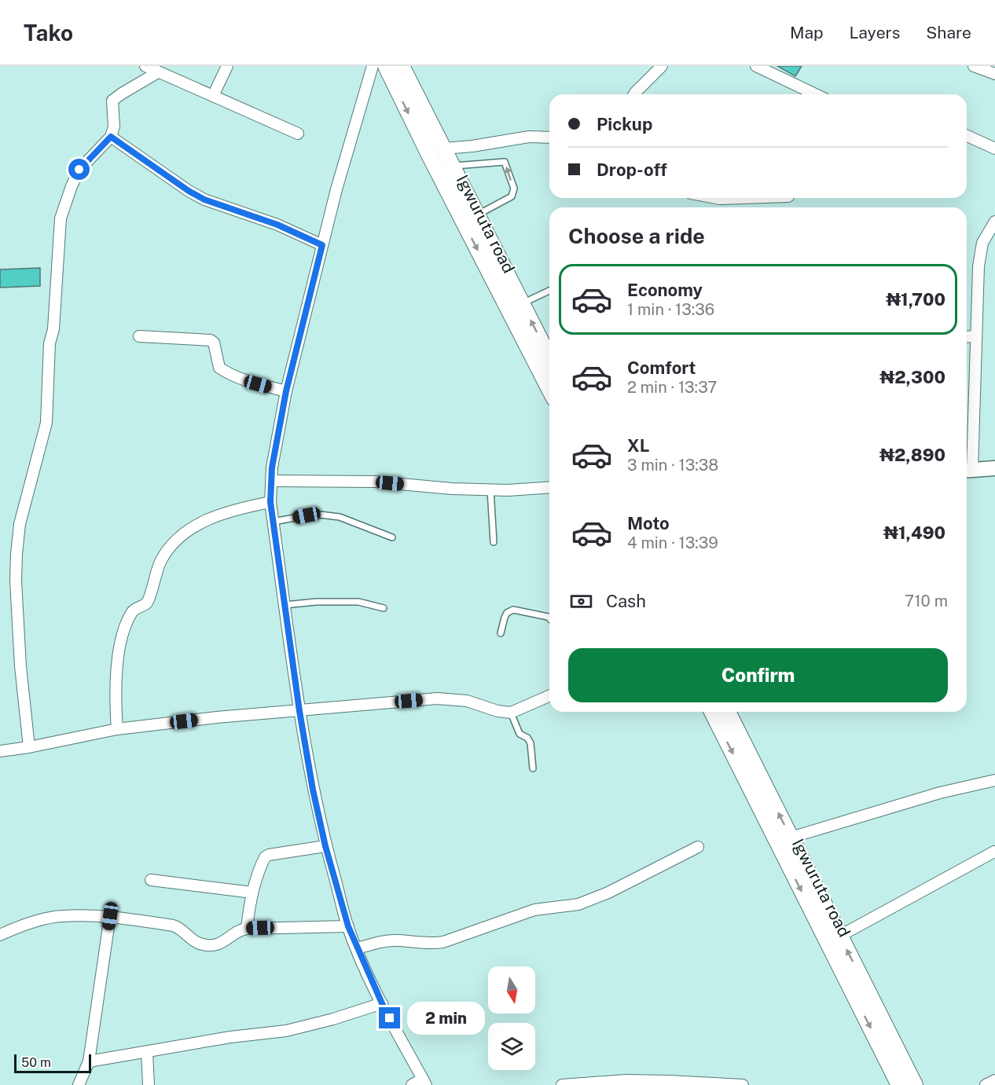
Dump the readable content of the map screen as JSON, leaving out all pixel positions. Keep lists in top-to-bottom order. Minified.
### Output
{"streets":{"main road":["Igwuruta road"]},"scale_bar":"50 m","north":"bottom","page":{"header":"Tako","nav":["Map","Layers","Share"],"banner":["Pickup","Drop-off"],"heading":"Choose a ride","list":[{"name":"Economy","note":"1 min · 13:36","value":"₦1,700"},{"name":"Comfort","note":"2 min · 13:37","value":"₦2,300"},{"name":"XL","note":"3 min · 13:38","value":"₦2,890"},{"name":"Moto","note":"4 min · 13:39","value":"₦1,490"}],"pay":["Cash","710 m"],"buttons":"Confirm","bubble":"2 min","scale":"50 m"}}
